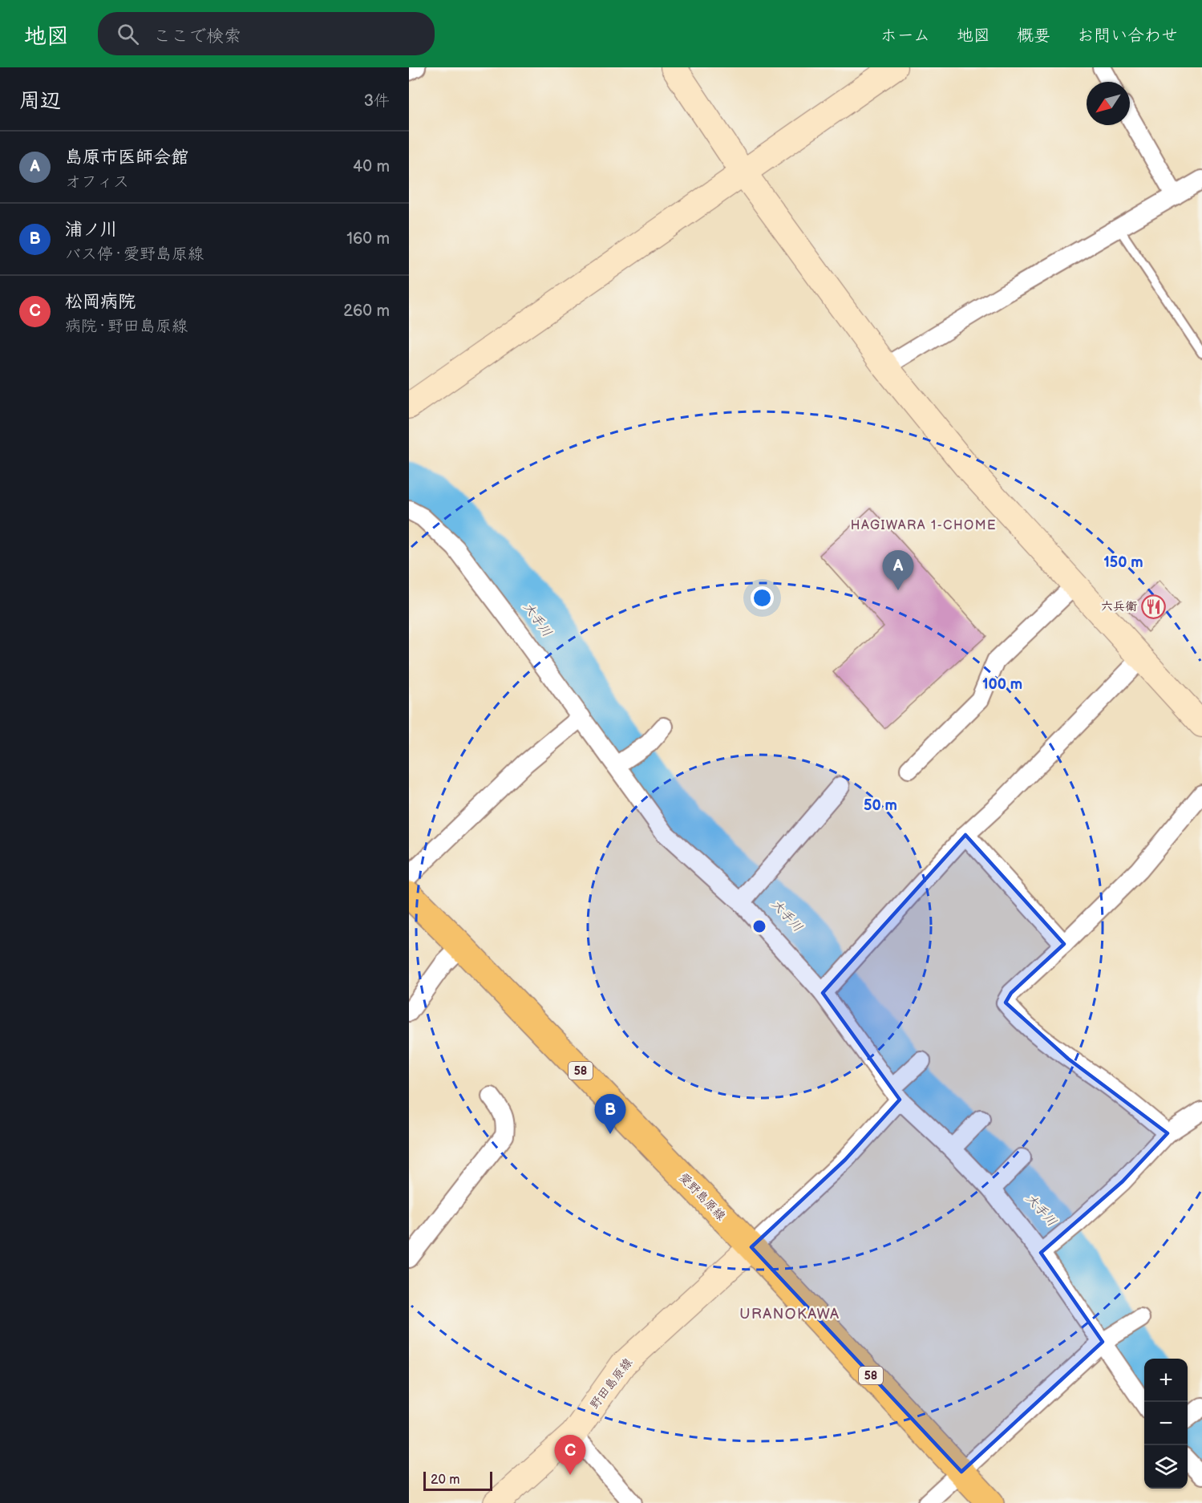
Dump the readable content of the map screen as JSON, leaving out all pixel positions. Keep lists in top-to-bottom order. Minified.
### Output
{"streets":{"main road":["58","愛野島原線"],"street":["野田島原線"]},"crossings":[["愛野島原線","野田島原線"]],"districts":["HAGIWARA 1-CHOME","URANOKAWA"],"water":["大手川"],"places":{"restaurant":["六兵衛"]},"scale_bar":"20 m","north":"bottom left","page":{"header":"地図","search":"ここで検索","nav":["ホーム","地図","概要","お問い合わせ"],"heading":["周辺","3件"],"list":[{"mark":"A","name":"島原市医師会館","note":"オフィス","value":"40 m"},{"mark":"B","name":"浦ノ川","note":"バス停 · 愛野島原線","value":"160 m"},{"mark":"C","name":"松岡病院","note":"病院 · 野田島原線","value":"260 m"}],"pins":["A","B","C"],"map_buttons":["+","−"],"scale":"20 m"},"rings":["150 m","100 m","50 m"]}
